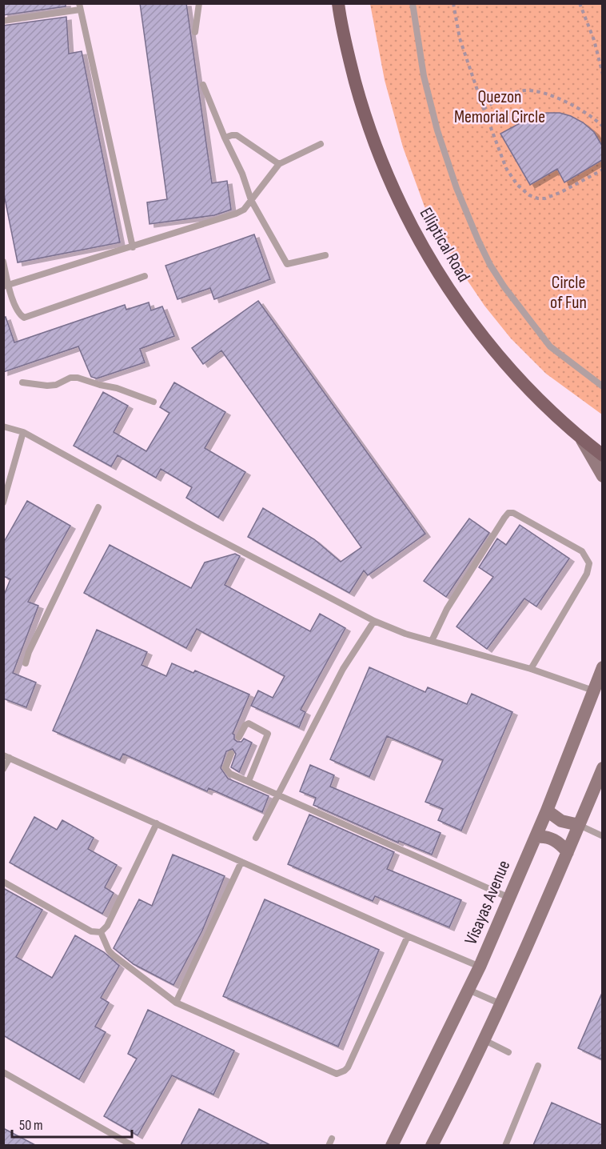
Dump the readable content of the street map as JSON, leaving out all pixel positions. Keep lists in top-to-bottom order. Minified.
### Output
{"streets":{"main road":["Elliptical Road","Visayas Avenue"]},"parks":["Quezon Memorial Circle","Circle of Fun"],"scale_bar":"50 m"}
